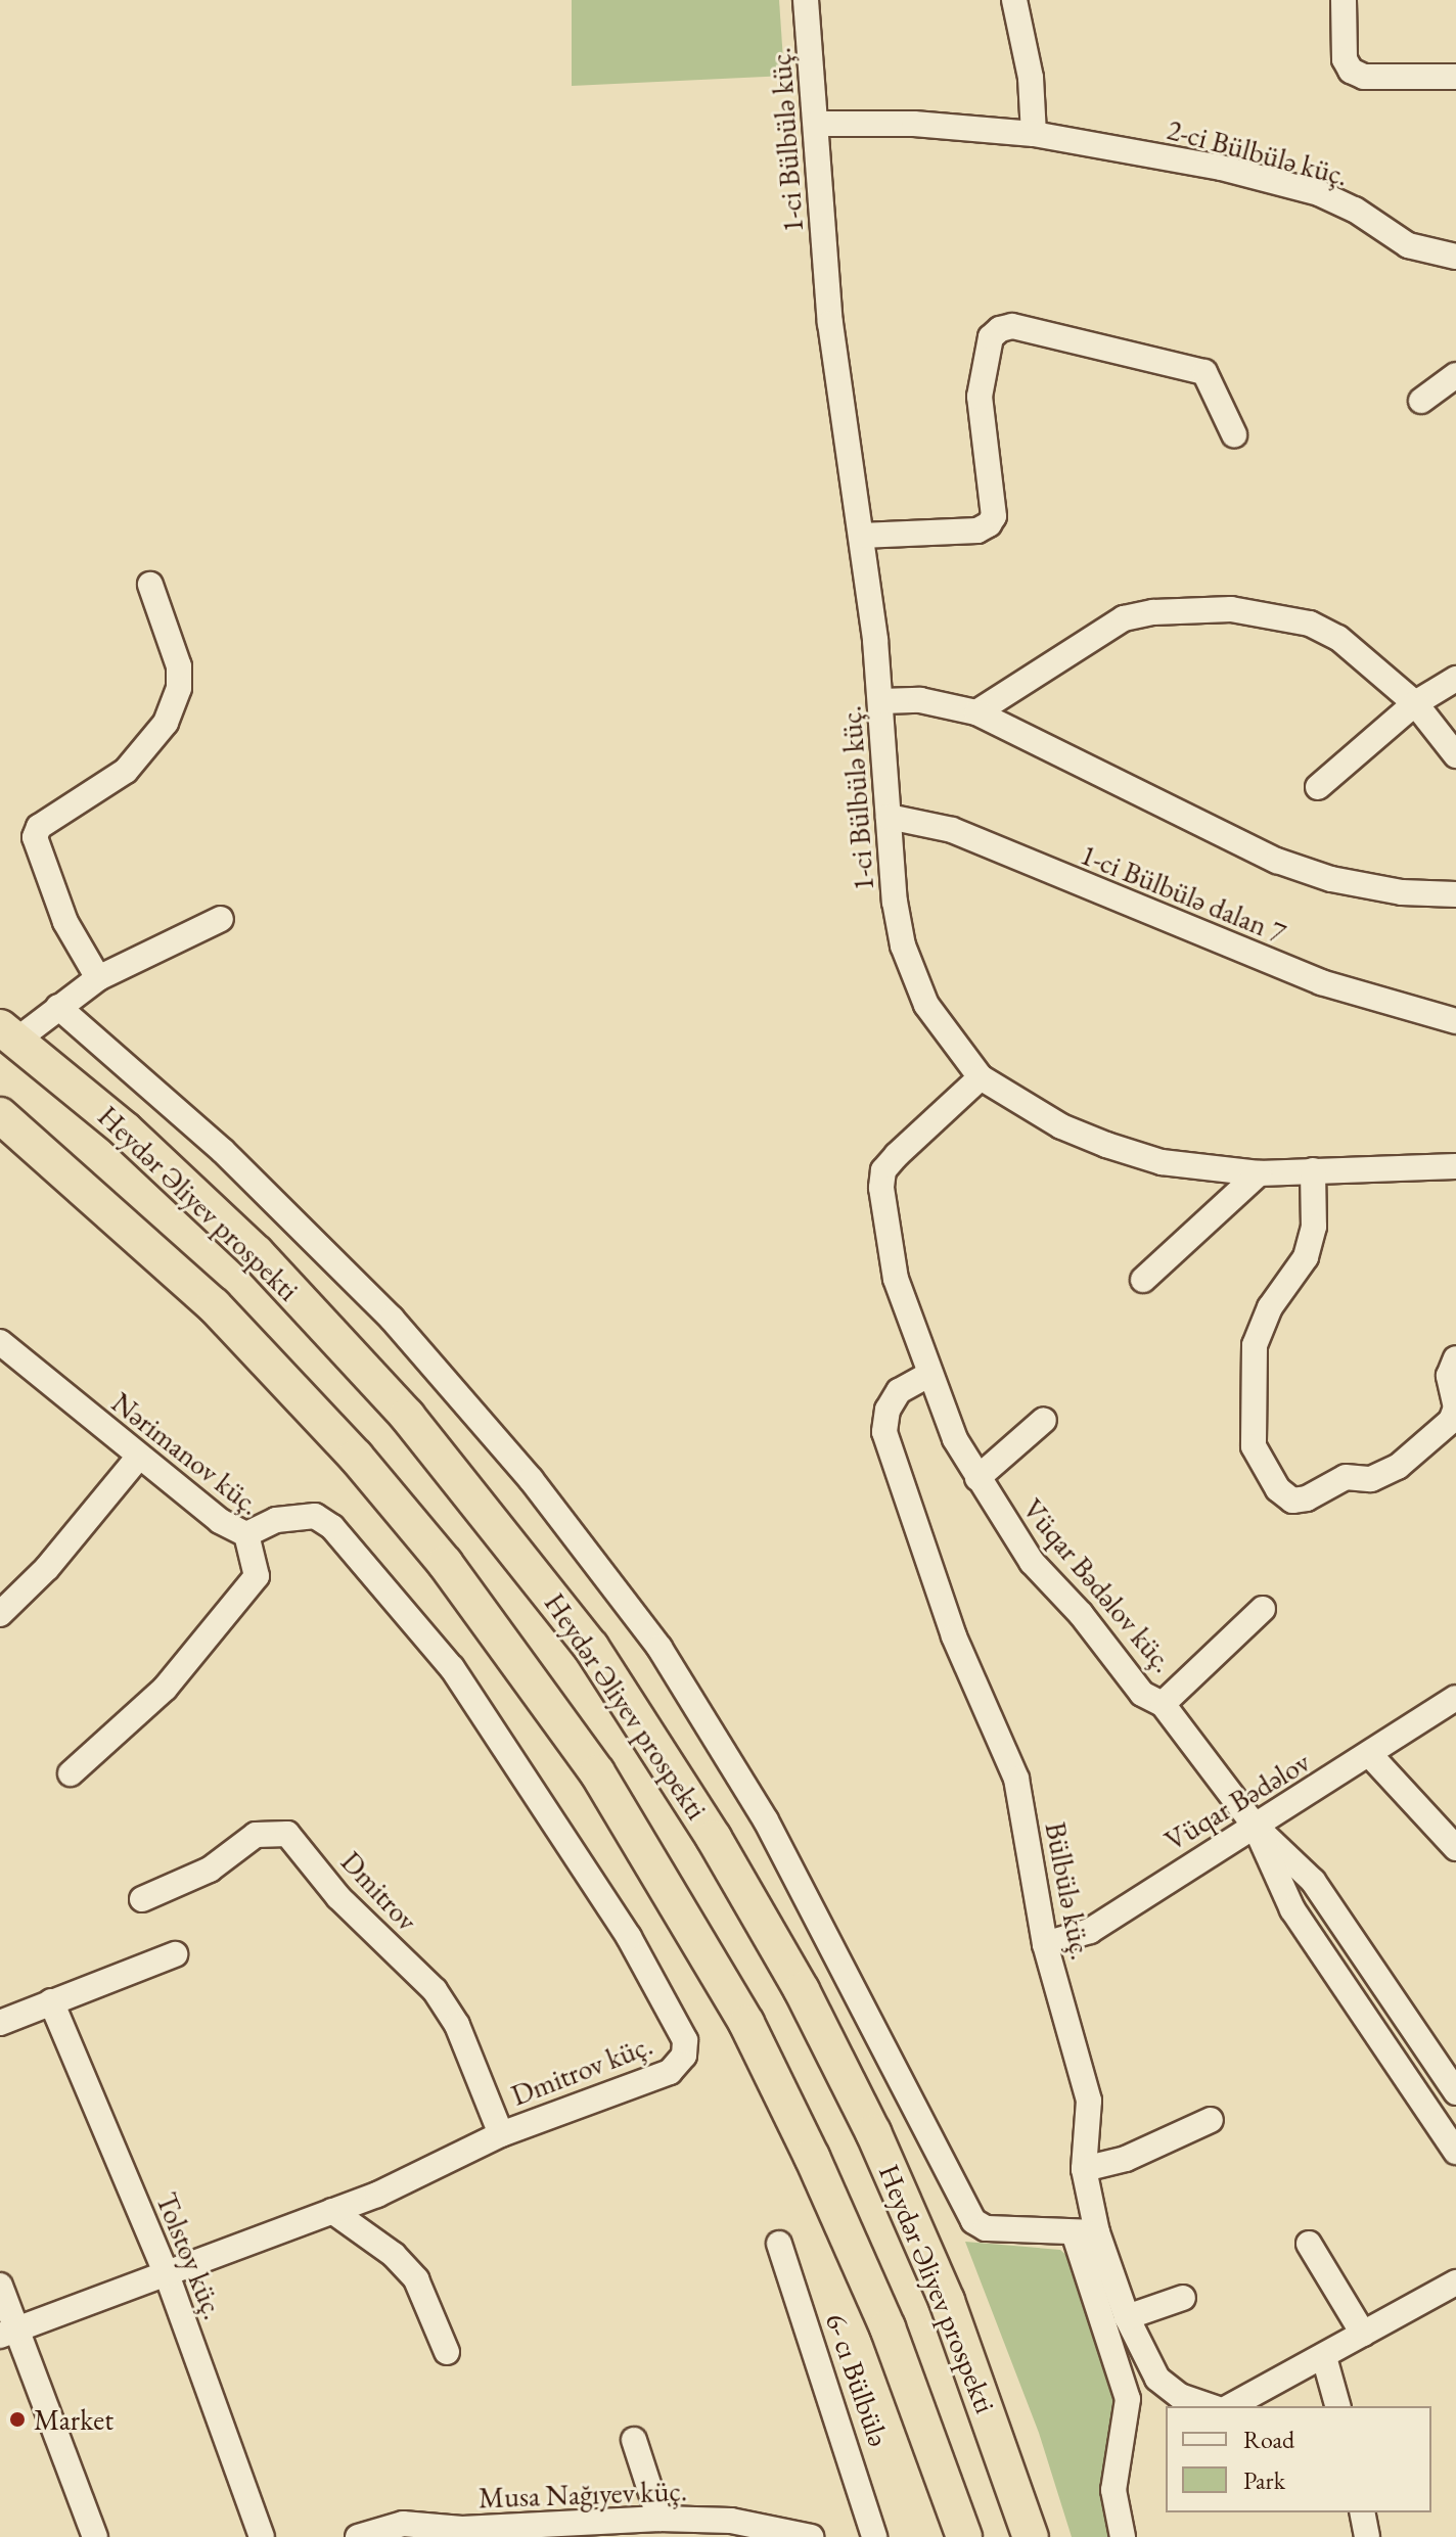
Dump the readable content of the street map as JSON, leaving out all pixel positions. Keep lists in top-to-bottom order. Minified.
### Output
{"streets":{"highway":["Heydər Əliyev prospekti"],"street":["1-ci Bülbülə küç.","2-ci Bülbülə küç.","1-ci Bülbülə dalan 7","Nərimanov küç.","Vüqar Bədəlov küç.","Vüqar Bədəlov","Dmitrov","Bülbülə küç.","Dmitrov küç.","Tolstoy küç.","6- cı Bülbülə","Musa Nağıyev küç."]},"crossings":[["1-ci Bülbülə küç.","2-ci Bülbülə küç."],["1-ci Bülbülə küç.","1-ci Bülbülə dalan 7"],["1-ci Bülbülə küç.","Vüqar Bədəlov küç."],["Nərimanov küç.","Dmitrov küç."],["Vüqar Bədəlov küç.","Vüqar Bədəlov"],["Vüqar Bədəlov küç.","Bülbülə küç."],["Vüqar Bədəlov","Bülbülə küç."],["Dmitrov","Dmitrov küç."],["Dmitrov küç.","Tolstoy küç."]],"places":["Market"],"legend":["Road","Park"]}
